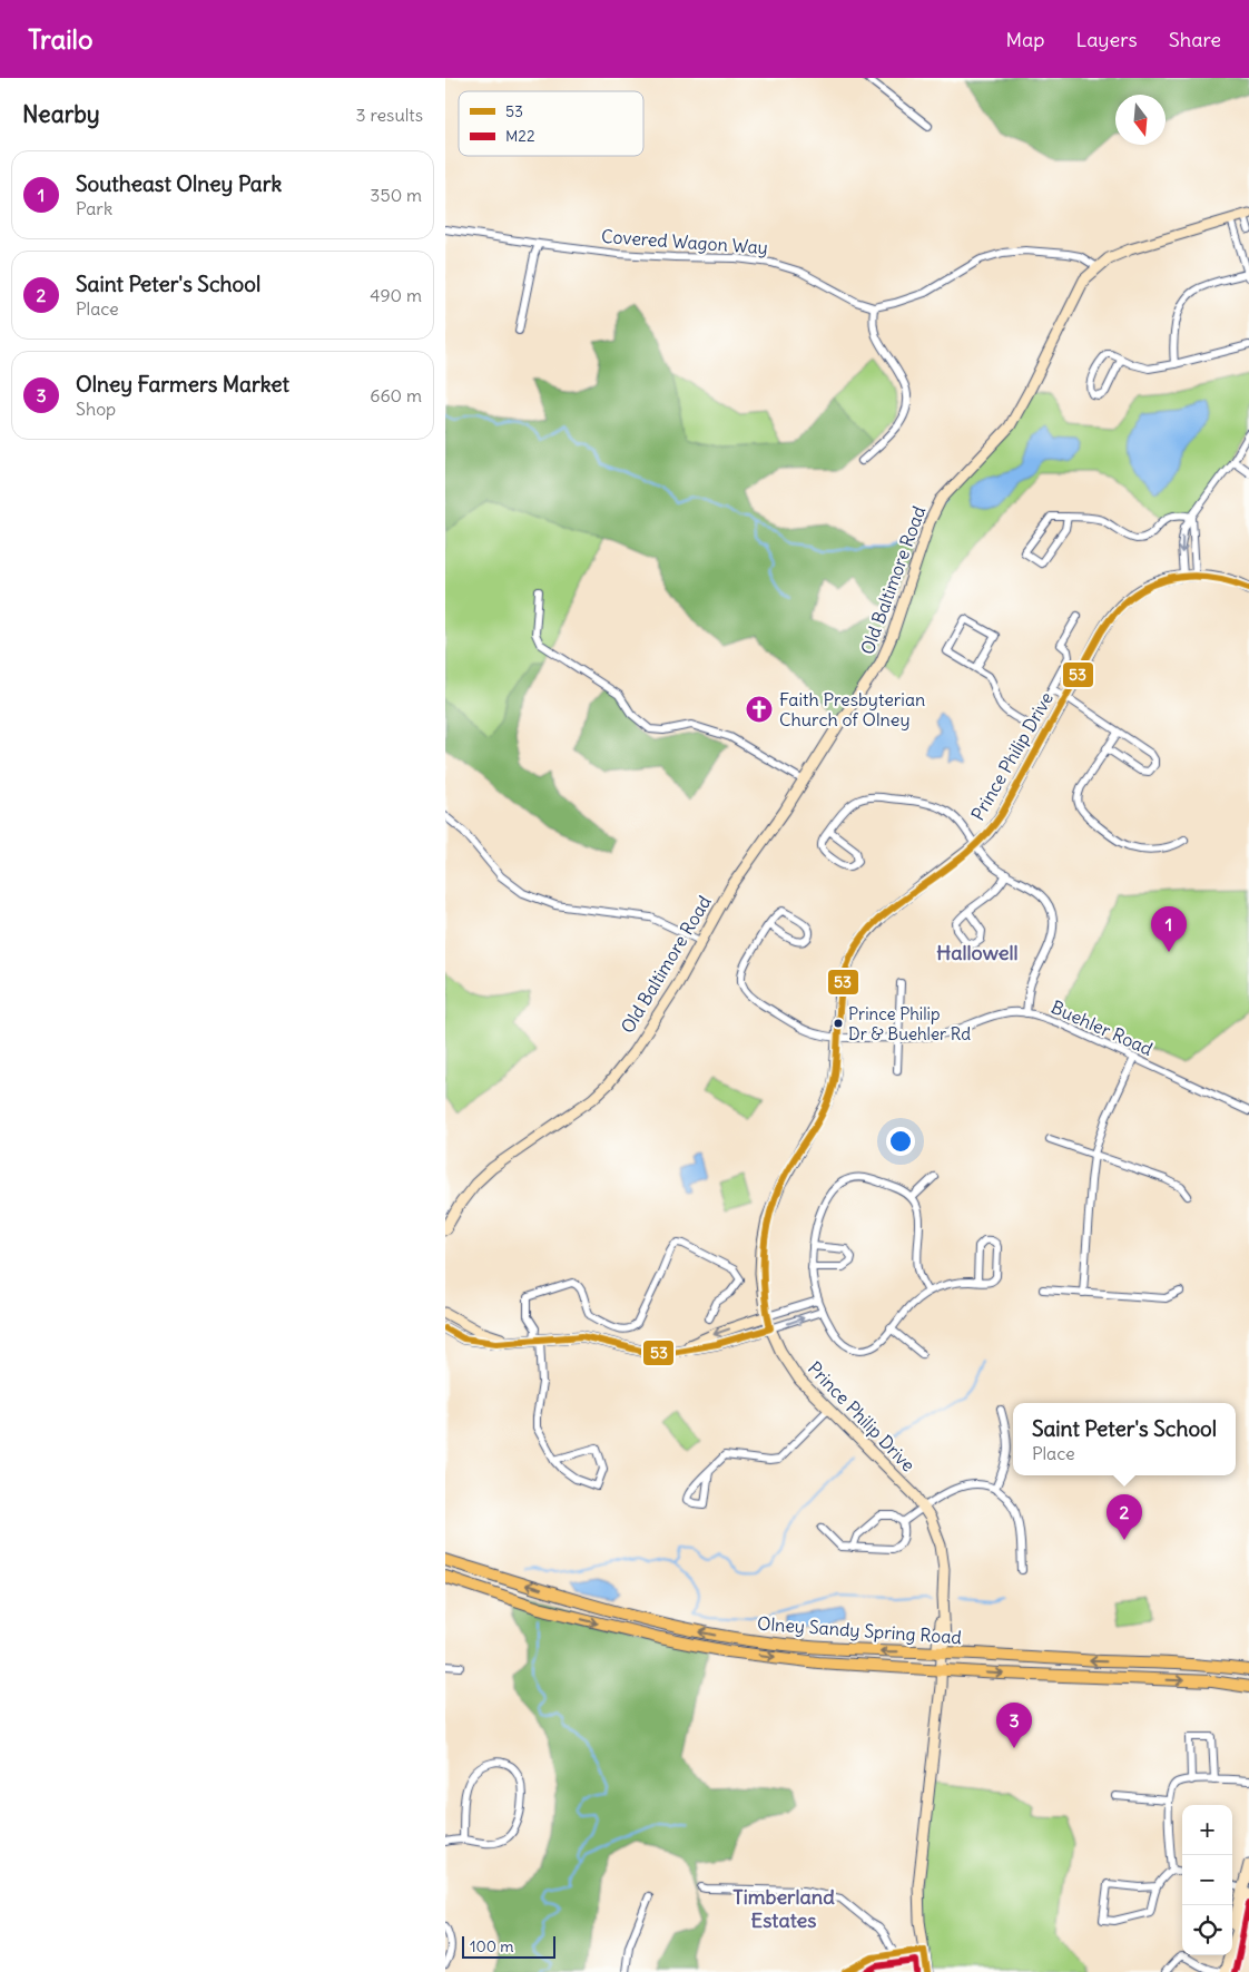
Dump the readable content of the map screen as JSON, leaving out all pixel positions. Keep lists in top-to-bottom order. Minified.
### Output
{"streets":{"main road":["Olney Sandy Spring Road"],"street":["Covered Wagon Way","Old Baltimore Road","Prince Philip Drive","Buehler Road"]},"crossings":[["Prince Philip Drive","Buehler Road"],["Prince Philip Drive","Olney Sandy Spring Road"]],"districts":["Hallowell","Timberland Estates"],"places":{"church":["Faith Presbyterian Church of Olney"],"other":["Prince Philip Dr & Buehler Rd"]},"lines":["transit line 53","transit line M22"],"legend":["53","M22"],"scale_bar":"100 m","north":"bottom","page":{"header":"Trailo","nav":["Map","Layers","Share"],"heading":["Nearby","3 results"],"list":[{"mark":"1","name":"Southeast Olney Park","note":"Park","value":"350 m"},{"mark":"2","name":"Saint Peter's School","note":"Place","value":"490 m"},{"mark":"3","name":"Olney Farmers Market","note":"Shop","value":"660 m"}],"pins":["1","2","3"],"popup":["Saint Peter's School","Place"],"map_buttons":["+","−"],"scale":"100 m"}}
